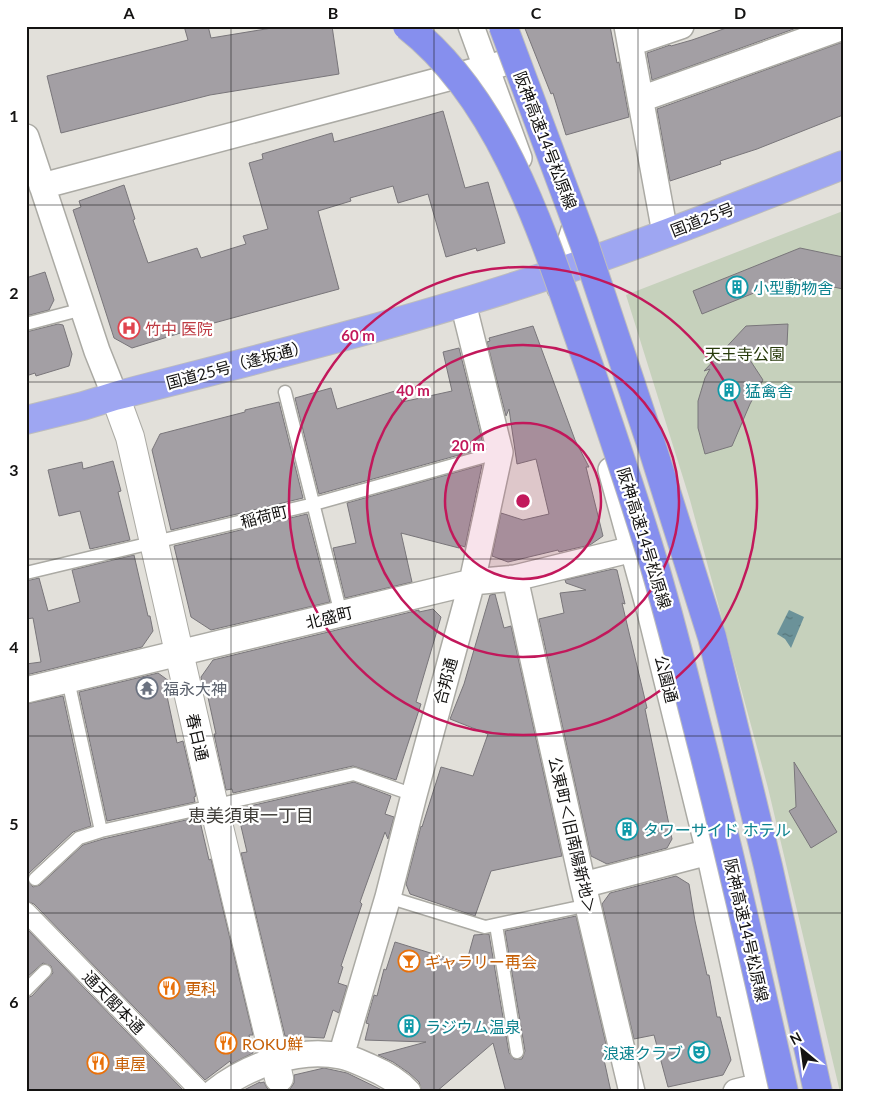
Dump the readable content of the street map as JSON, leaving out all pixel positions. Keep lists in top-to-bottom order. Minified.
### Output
{"streets":{"highway":["阪神高速14号松原線","国道25号","国道25号（逢坂通）"],"street":["北盛町","公園通","合邦通","春日通","公東町＜旧南陽新地＞","通天閣本通"],"lane":["稲荷町"]},"crossings":[["阪神高速14号松原線","公園通"],["国道25号","国道25号（逢坂通）"],["国道25号","公園通"],["国道25号（逢坂通）","公園通"],["国道25号（逢坂通）","合邦通"],["国道25号（逢坂通）","春日通"],["稲荷町","合邦通"],["稲荷町","春日通"],["北盛町","公園通"],["北盛町","合邦通"],["北盛町","春日通"],["北盛町","公東町＜旧南陽新地＞"]],"districts":["恵美須東一丁目"],"parks":["天王寺公園"],"places":{"building":["小型動物舎","猛禽舎","タワーサイド ホテル","ラジウム温泉"],"hospital":["竹中 医院"],"temple":["福永大神"],"bar":["ギャラリー再会"],"restaurant":["更科","ROKU鮮","車屋"],"theatre":["浪速クラブ"]},"north":"top left","grid":{"columns":["A","B","C","D"],"rows":["1","2","3","4","5","6"]},"rings":["60 m","40 m","20 m"]}
